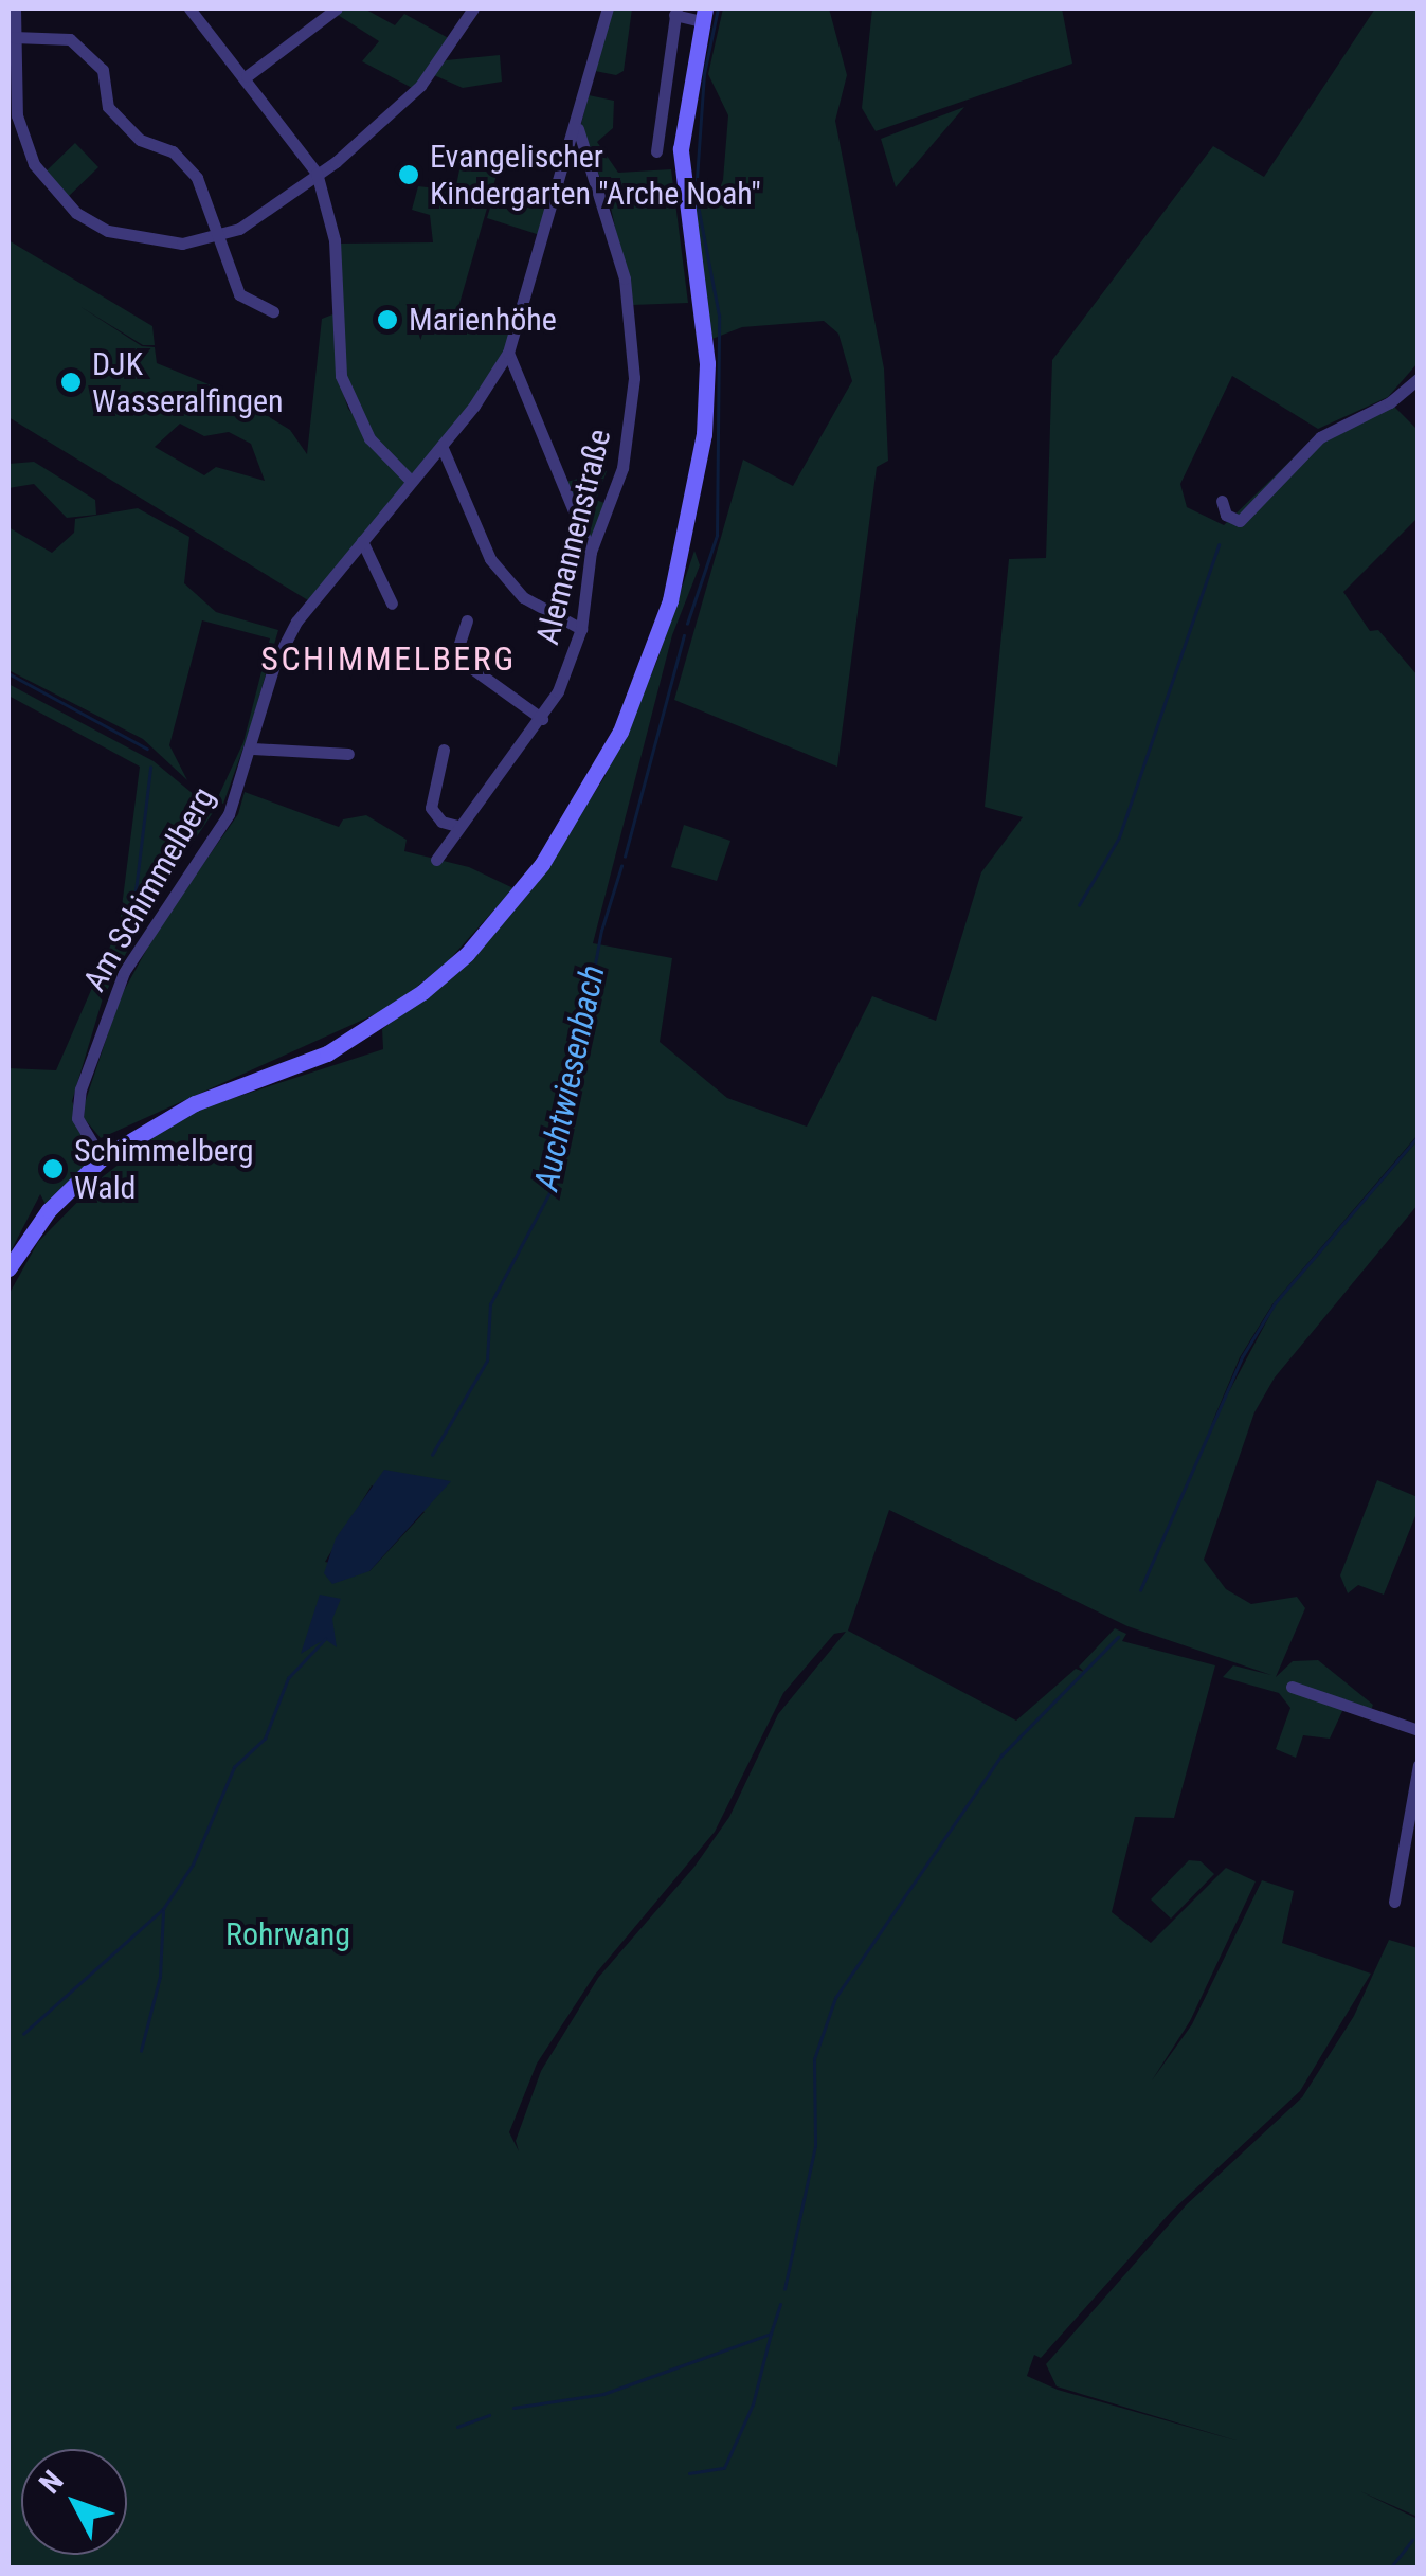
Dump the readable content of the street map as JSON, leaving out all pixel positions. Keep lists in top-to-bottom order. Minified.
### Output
{"streets":{"street":["Alemannenstraße","Am Schimmelberg"]},"crossings":[["Alemannenstraße","Am Schimmelberg"]],"districts":["SCHIMMELBERG"],"water":["Auchtwiesenbach"],"parks":["Rohrwang"],"places":["Evangelischer Kindergarten \"Arche Noah\"","Marienhöhe","DJK Wasseralfingen","Schimmelberg Wald"],"north":"top left"}
